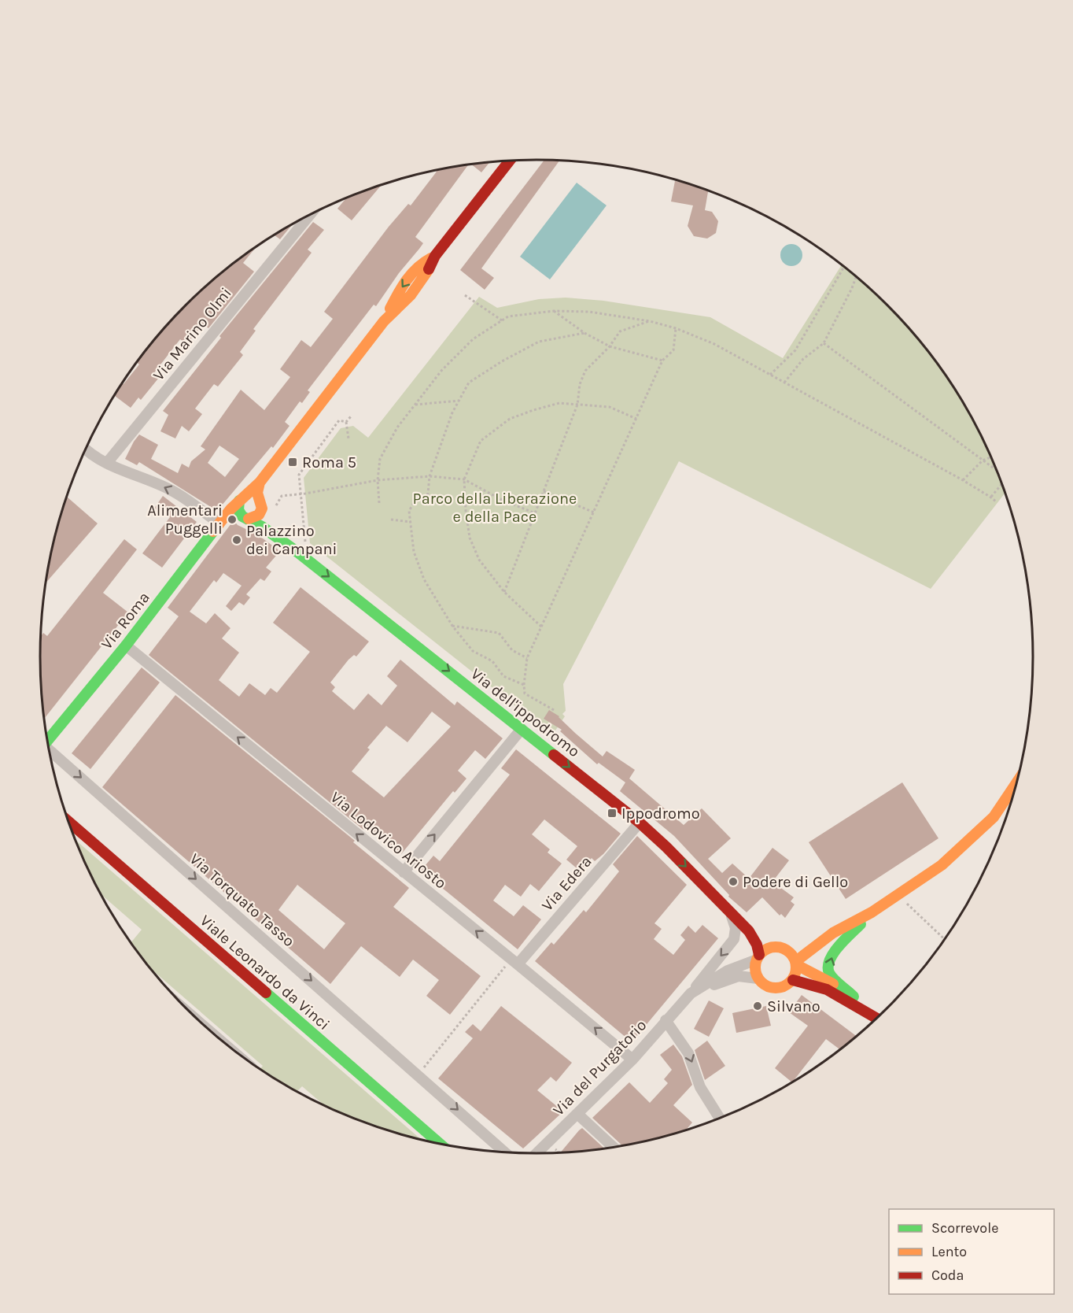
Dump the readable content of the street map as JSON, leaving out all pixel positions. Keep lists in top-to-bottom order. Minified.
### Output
{"streets":{"main road":["Via Roma","Via dell'ippodromo","Viale Leonardo da Vinci","Via del Purgatorio"],"street":["Via Marino Olmi","Via Lodovico Ariosto","Via Edera","Via Torquato Tasso"]},"crossings":[["Via Roma","Via dell'ippodromo"],["Via Roma","Via Lodovico Ariosto"],["Via dell'ippodromo","Via Edera"],["Via dell'ippodromo","Via del Purgatorio"],["Via Lodovico Ariosto","Via Edera"],["Via Lodovico Ariosto","Via del Purgatorio"]],"one_way":["Via dell'ippodromo","Via Lodovico Ariosto","Via Torquato Tasso"],"parks":["Parco della Liberazione e della Pace"],"places":{"transit":["Roma 5","Ippodromo"],"other":["Alimentari Puggelli","Palazzino dei Campani","Podere di Gello","Silvano"]},"legend":["Scorrevole","Lento","Coda"]}
